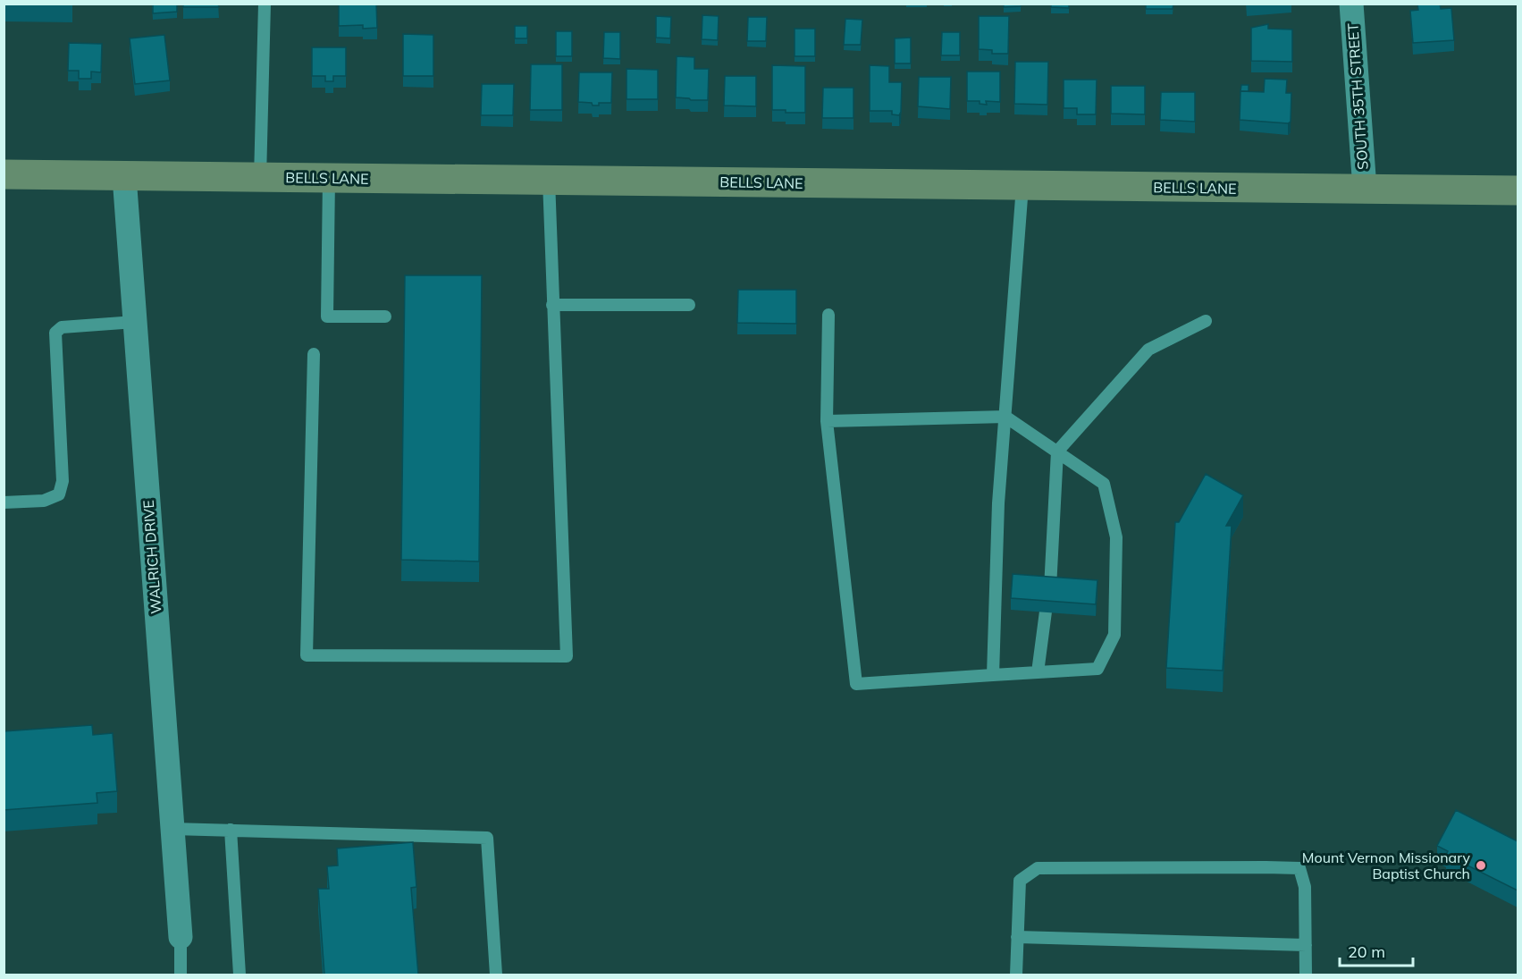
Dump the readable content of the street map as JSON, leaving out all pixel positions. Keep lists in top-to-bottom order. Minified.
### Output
{"streets":{"main road":["BELLS LANE"],"street":["SOUTH 35TH STREET","WALRICH DRIVE"]},"crossings":[["SOUTH 35TH STREET","BELLS LANE"],["BELLS LANE","WALRICH DRIVE"]],"places":["Mount Vernon Missionary Baptist Church"],"scale_bar":"20 m"}
